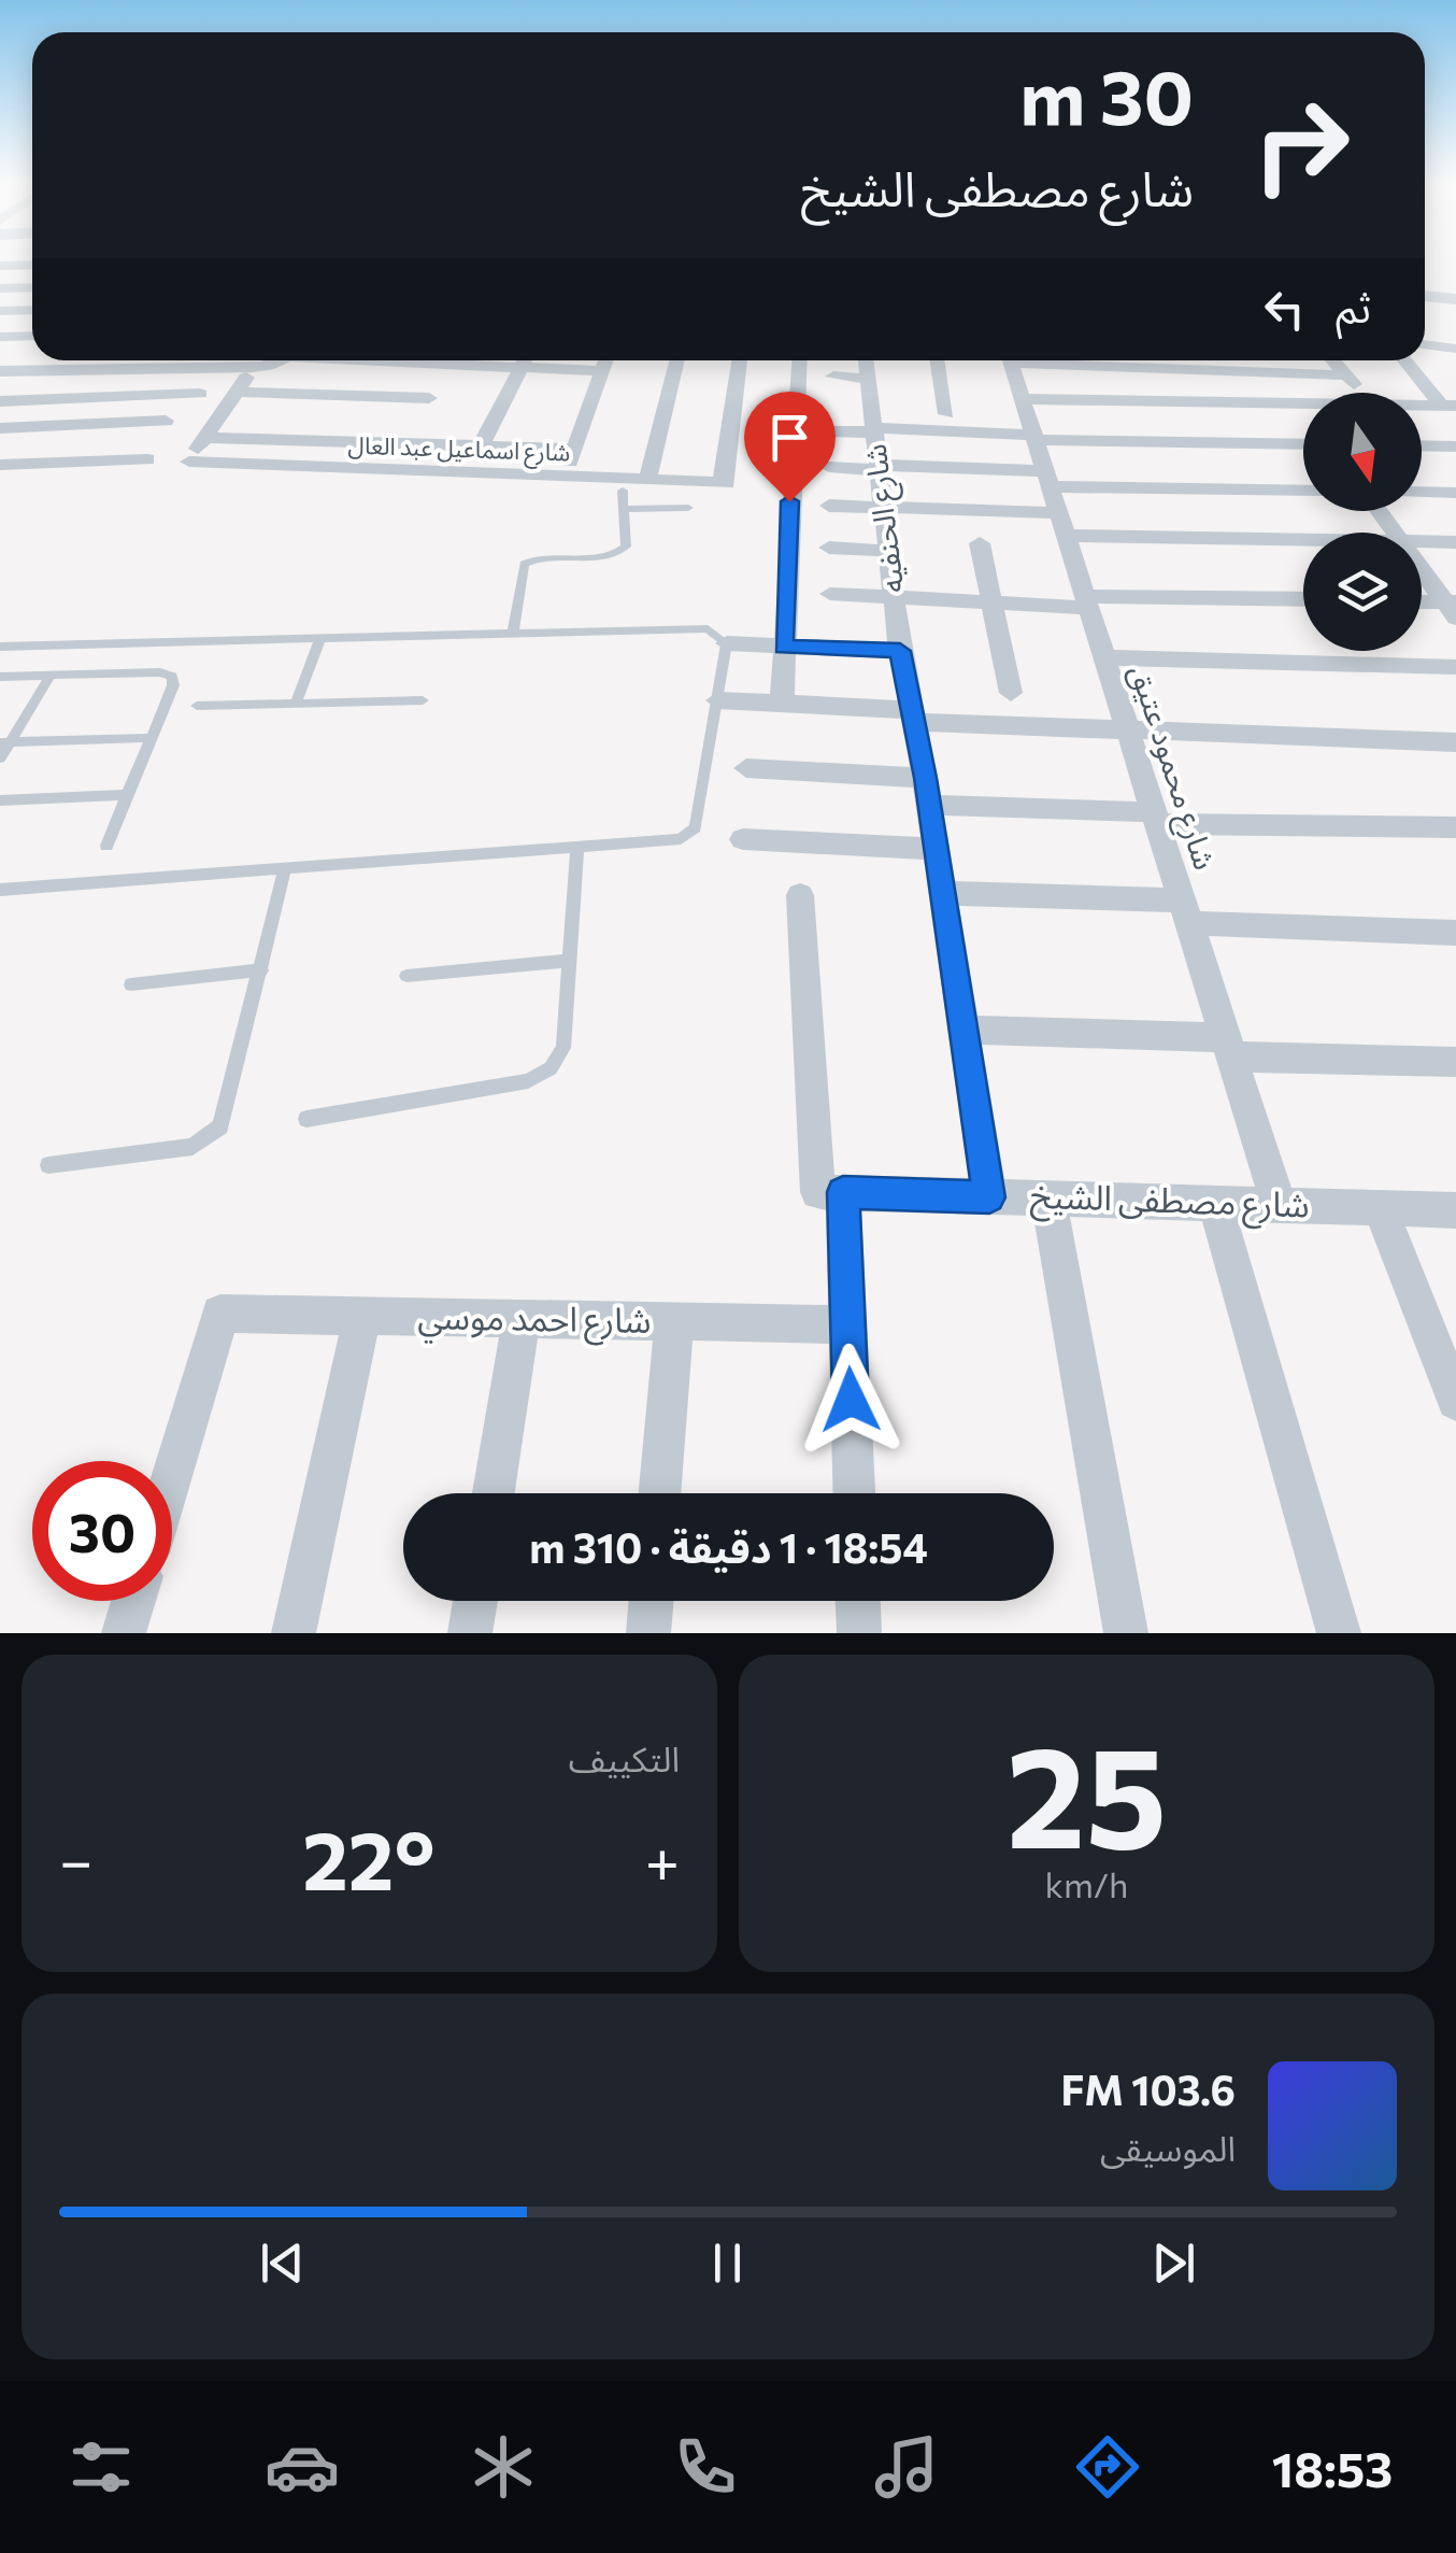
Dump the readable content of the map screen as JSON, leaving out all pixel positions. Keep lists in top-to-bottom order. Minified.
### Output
{"streets":{"street":["شارع اسماعيل عبد العال","شارع الحنفيه","شارع محمود عتيق","شارع مصطفى الشيخ","شارع احمد موسي"]},"crossings":[["شارع الحنفيه","شارع مصطفى الشيخ"],["شارع محمود عتيق","شارع مصطفى الشيخ"]],"north":"bottom","page":{"turn":["30 m","شارع مصطفى الشيخ"],"then":"ثم","limit":"30","trip":"18:54 · 1 دقيقة · 310 m","tile":[["25","km/h"],"التكييف"],"heat":["−","22°","+"],"song":["103.6 FM","الموسيقى"],"tabs":"18:53"}}
